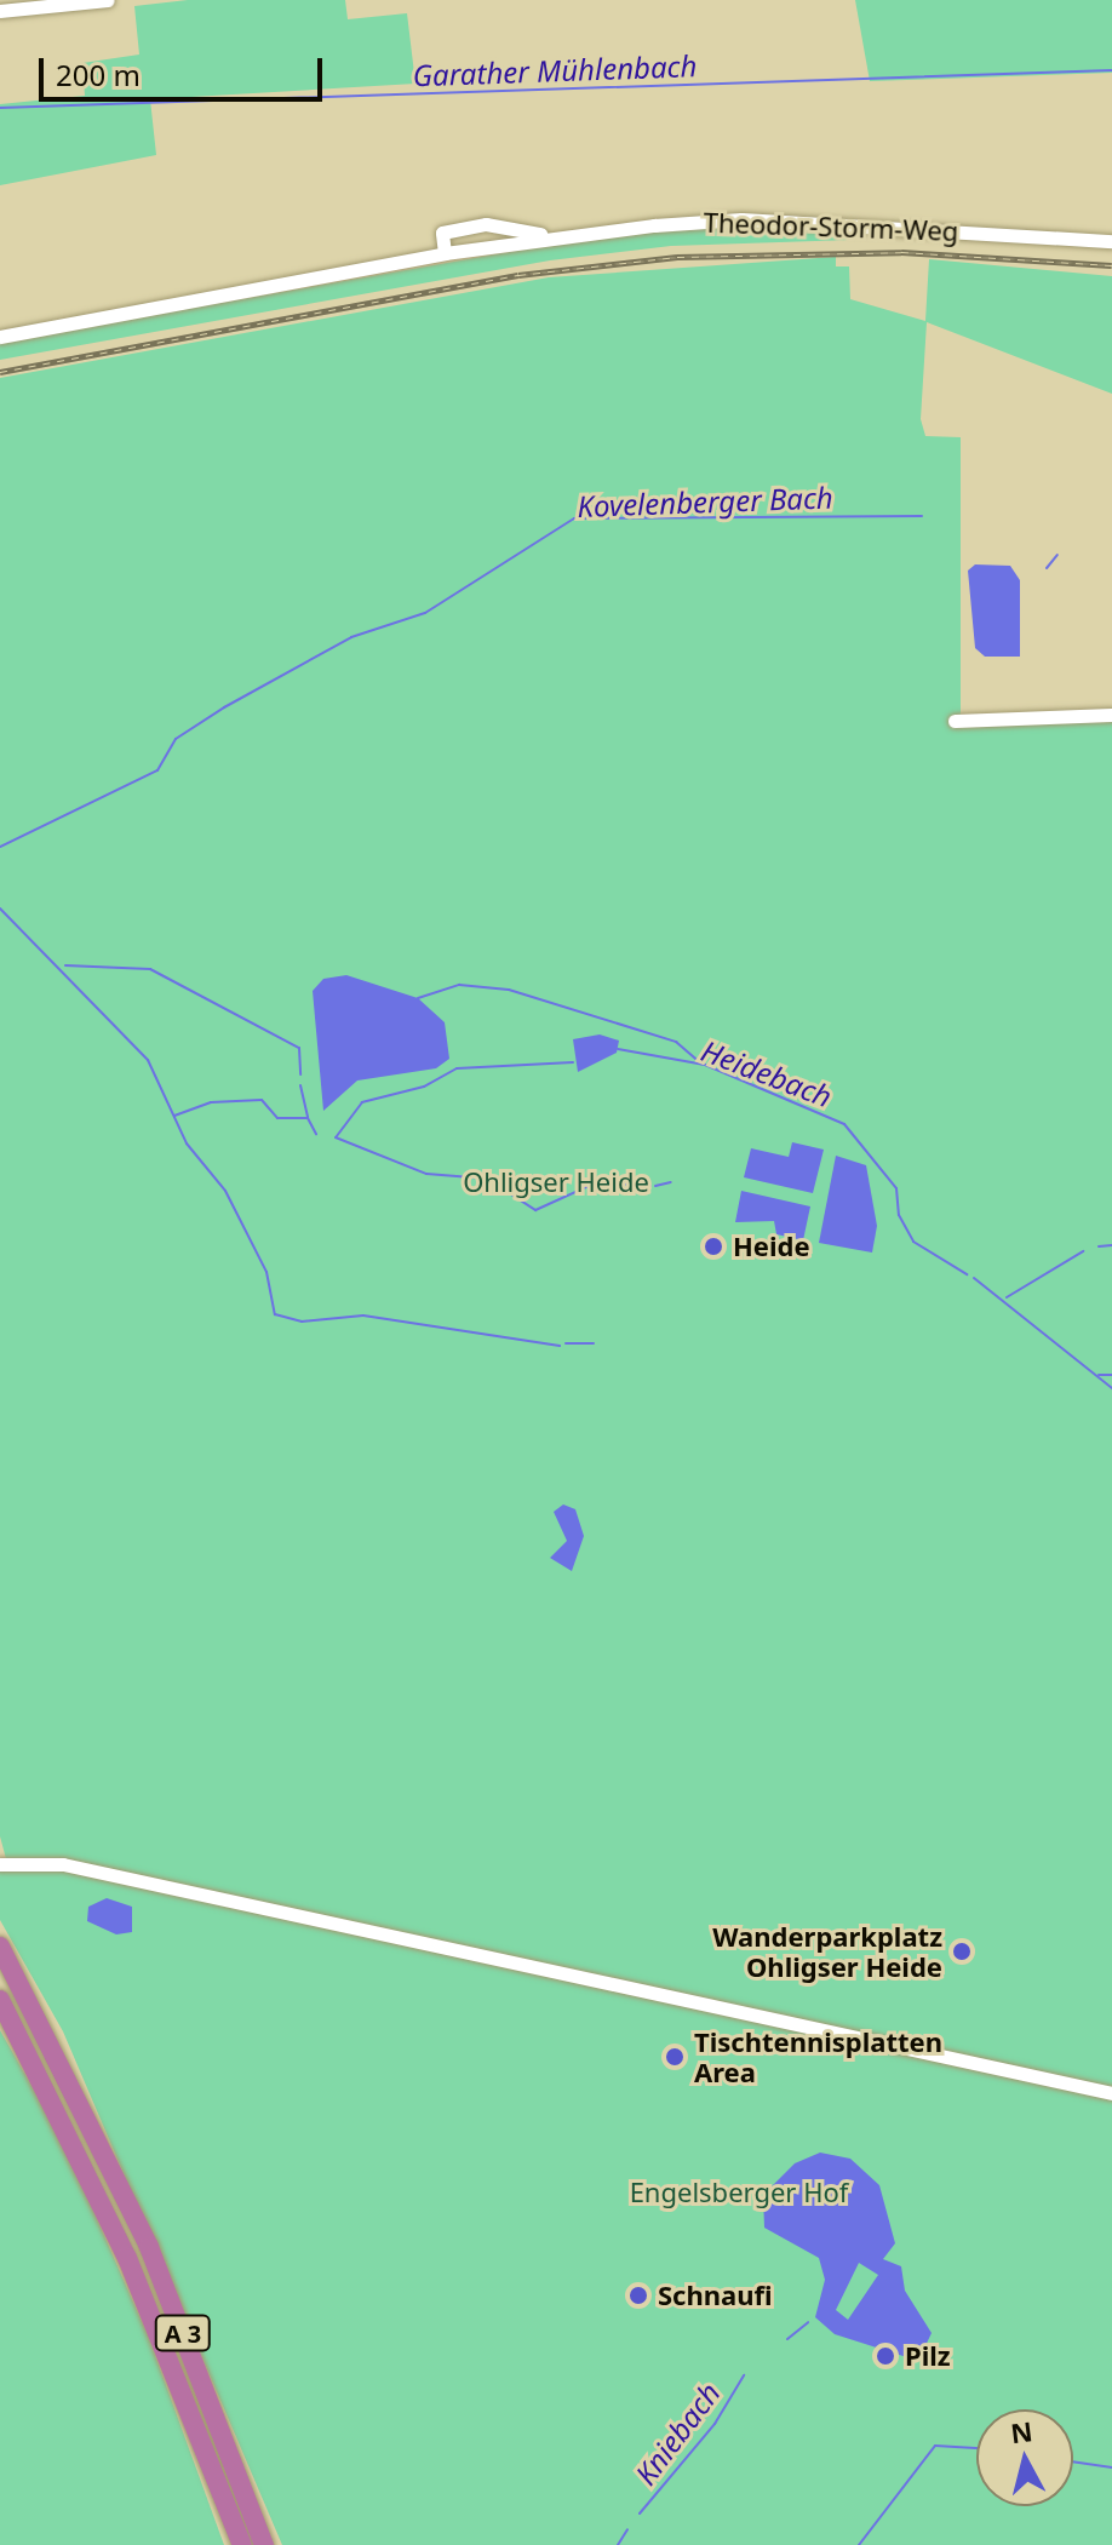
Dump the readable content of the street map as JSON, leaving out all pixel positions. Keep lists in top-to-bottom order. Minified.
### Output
{"streets":{"highway":["A 3"],"street":["Theodor-Storm-Weg"]},"water":["Garather Mühlenbach","Kovelenberger Bach","Heidebach","Kniebach"],"parks":["Ohligser Heide","Engelsberger Hof"],"places":["Heide","Wanderparkplatz Ohligser Heide","Tischtennisplatten Area","Schnaufi","Pilz"],"scale_bar":"200 m","north":"top"}
